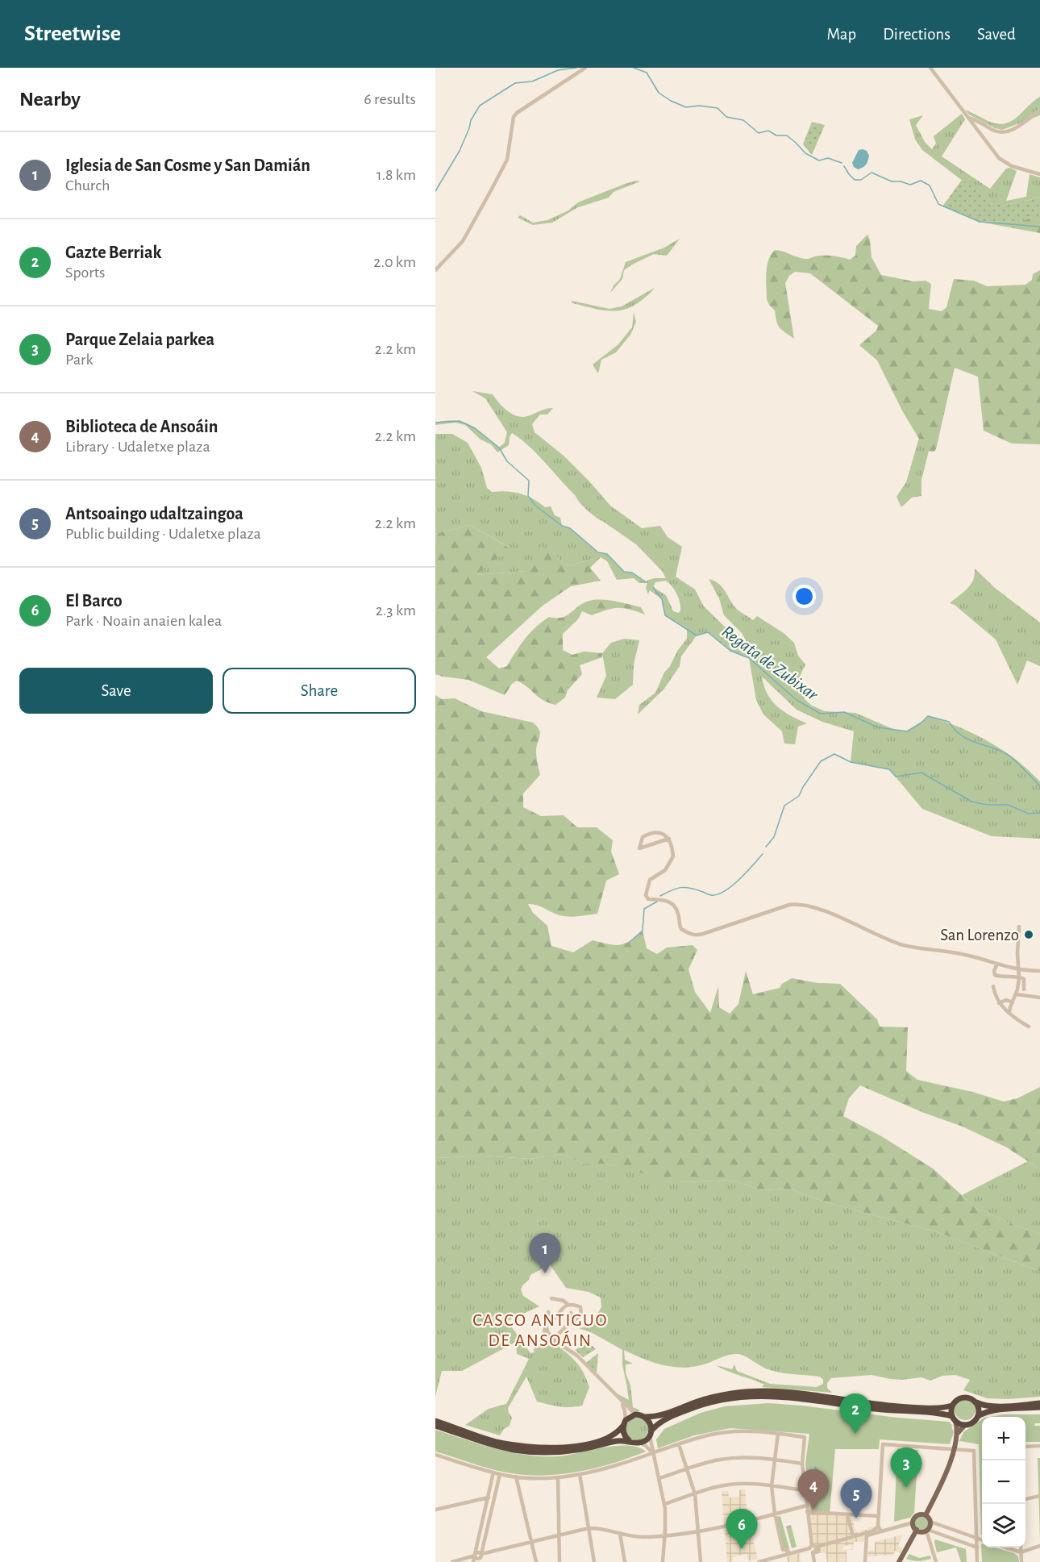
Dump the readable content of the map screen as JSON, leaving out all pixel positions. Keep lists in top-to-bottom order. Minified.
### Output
{"districts":["CASCO ANTIGUO DE ANSOÁIN"],"water":["Regata de Zubixar"],"places":["San Lorenzo"],"page":{"header":"Streetwise","nav":["Map","Directions","Saved"],"heading":["Nearby","6 results"],"list":[{"mark":"1","name":"Iglesia de San Cosme y San Damián","note":"Church","value":"1.8 km"},{"mark":"2","name":"Gazte Berriak","note":"Sports","value":"2.0 km"},{"mark":"3","name":"Parque Zelaia parkea","note":"Park","value":"2.2 km"},{"mark":"4","name":"Biblioteca de Ansoáin","note":"Library · Udaletxe plaza","value":"2.2 km"},{"mark":"5","name":"Antsoaingo udaltzaingoa","note":"Public building · Udaletxe plaza","value":"2.2 km"},{"mark":"6","name":"El Barco","note":"Park · Noain anaien kalea","value":"2.3 km"}],"buttons":["Save","Share"],"pins":["1","2","3","4","5","6"],"map_buttons":["+","−"]}}
